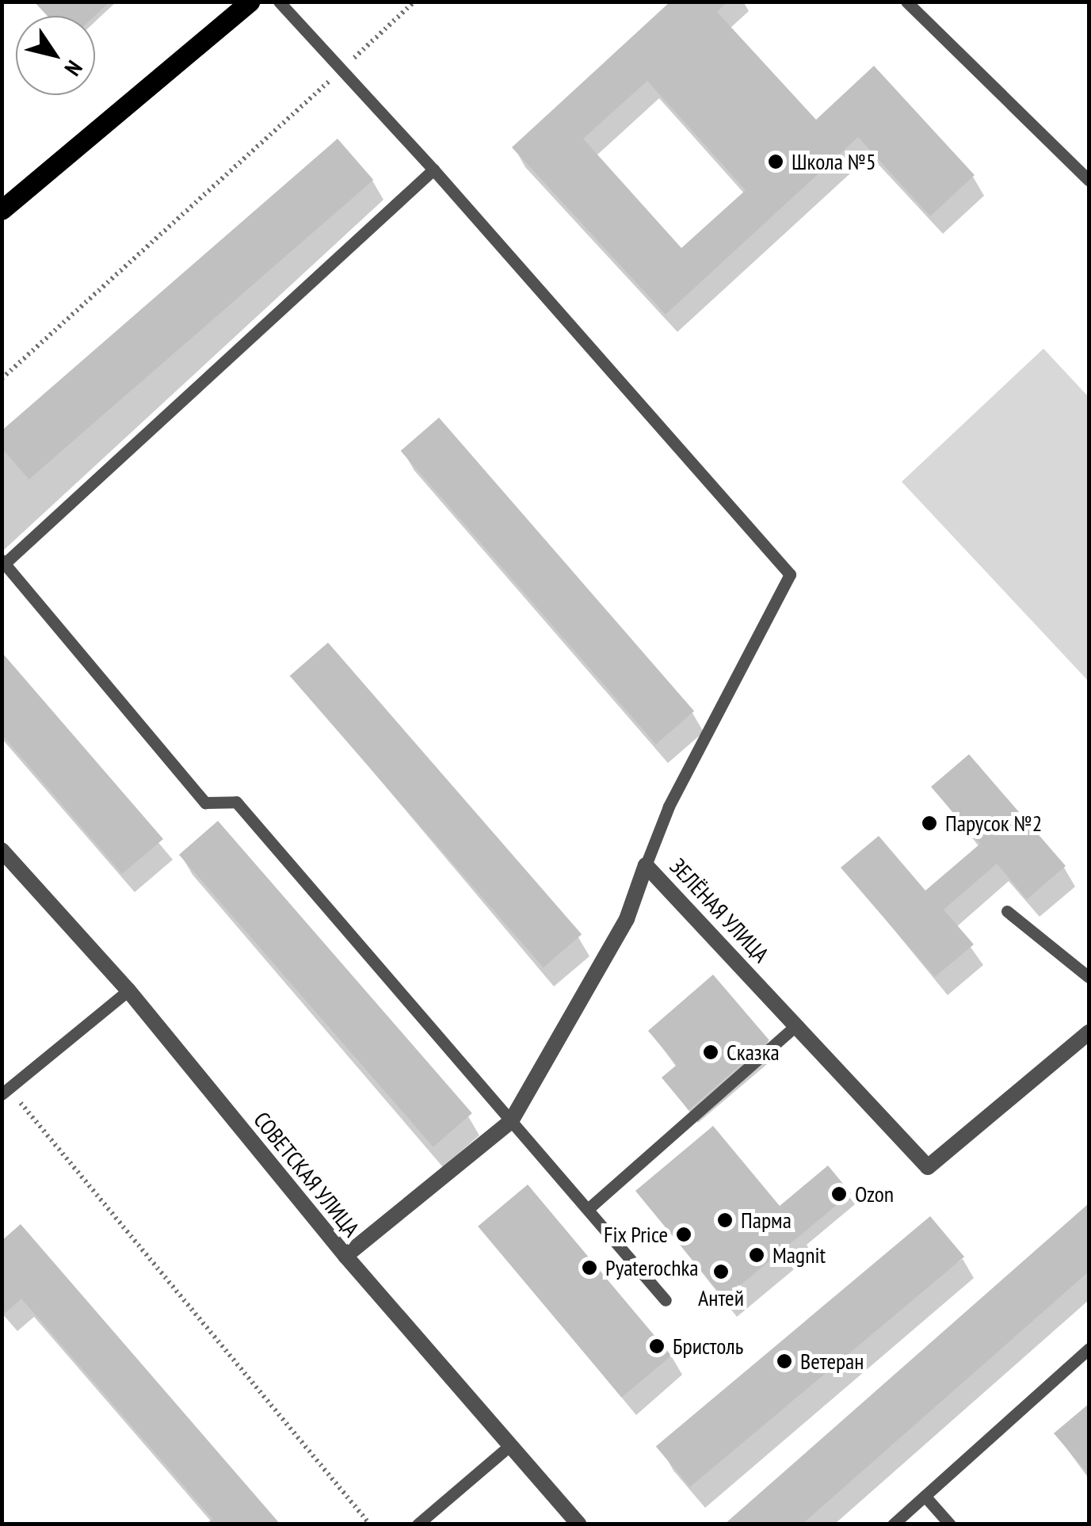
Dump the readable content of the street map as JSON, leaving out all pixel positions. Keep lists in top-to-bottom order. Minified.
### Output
{"streets":{"street":["ЗЕЛЁНАЯ УЛИЦА","СОВЕТСКАЯ УЛИЦА"]},"crossings":[["ЗЕЛЁНАЯ УЛИЦА","СОВЕТСКАЯ УЛИЦА"]],"places":["Школа №5","Парусок №2","Сказка","Ozon","Парма","Fix Price","Magnit","Pyaterochka","Антей","Бристоль","Ветеран"],"north":"bottom right"}
